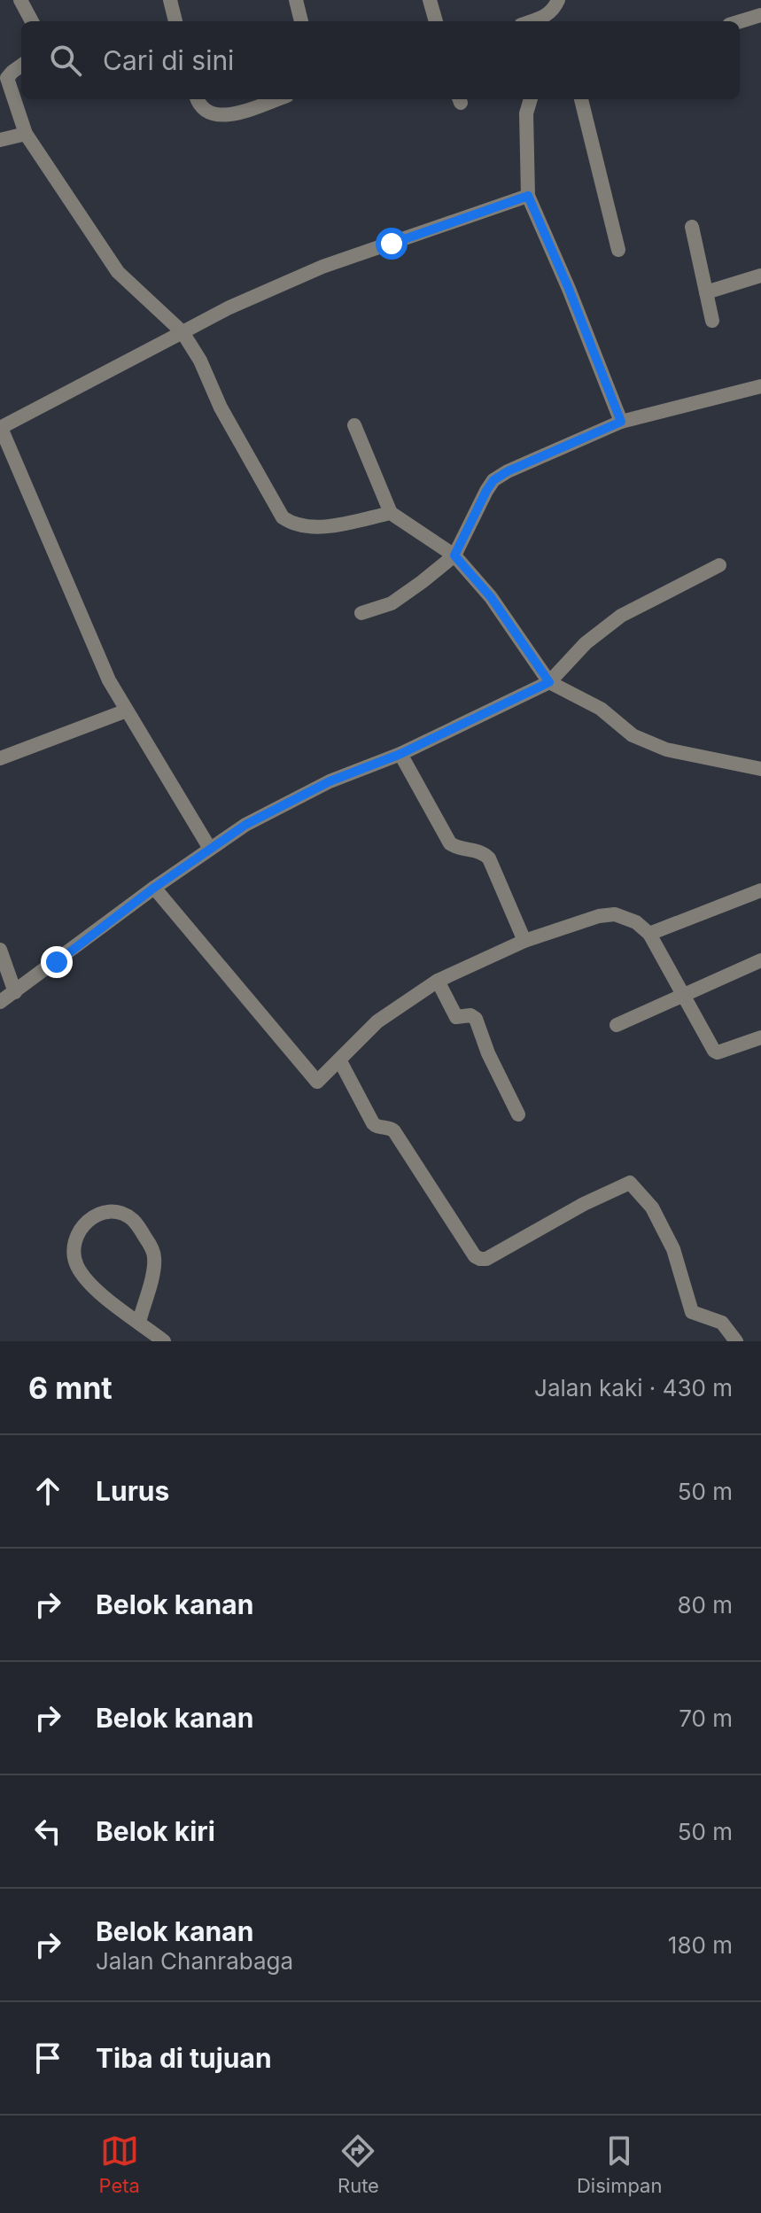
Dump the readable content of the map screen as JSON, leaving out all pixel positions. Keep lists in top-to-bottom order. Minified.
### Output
{"page":{"search":"Cari di sini","heading":["6 mnt","Jalan kaki · 430 m"],"list":[["Lurus","50 m"],["Belok kanan","80 m"],["Belok kanan","70 m"],["Belok kiri","50 m"],["Belok kanan","Jalan Chanrabaga","180 m"],"Tiba di tujuan"],"nav":["Peta","Rute","Disimpan"]}}
